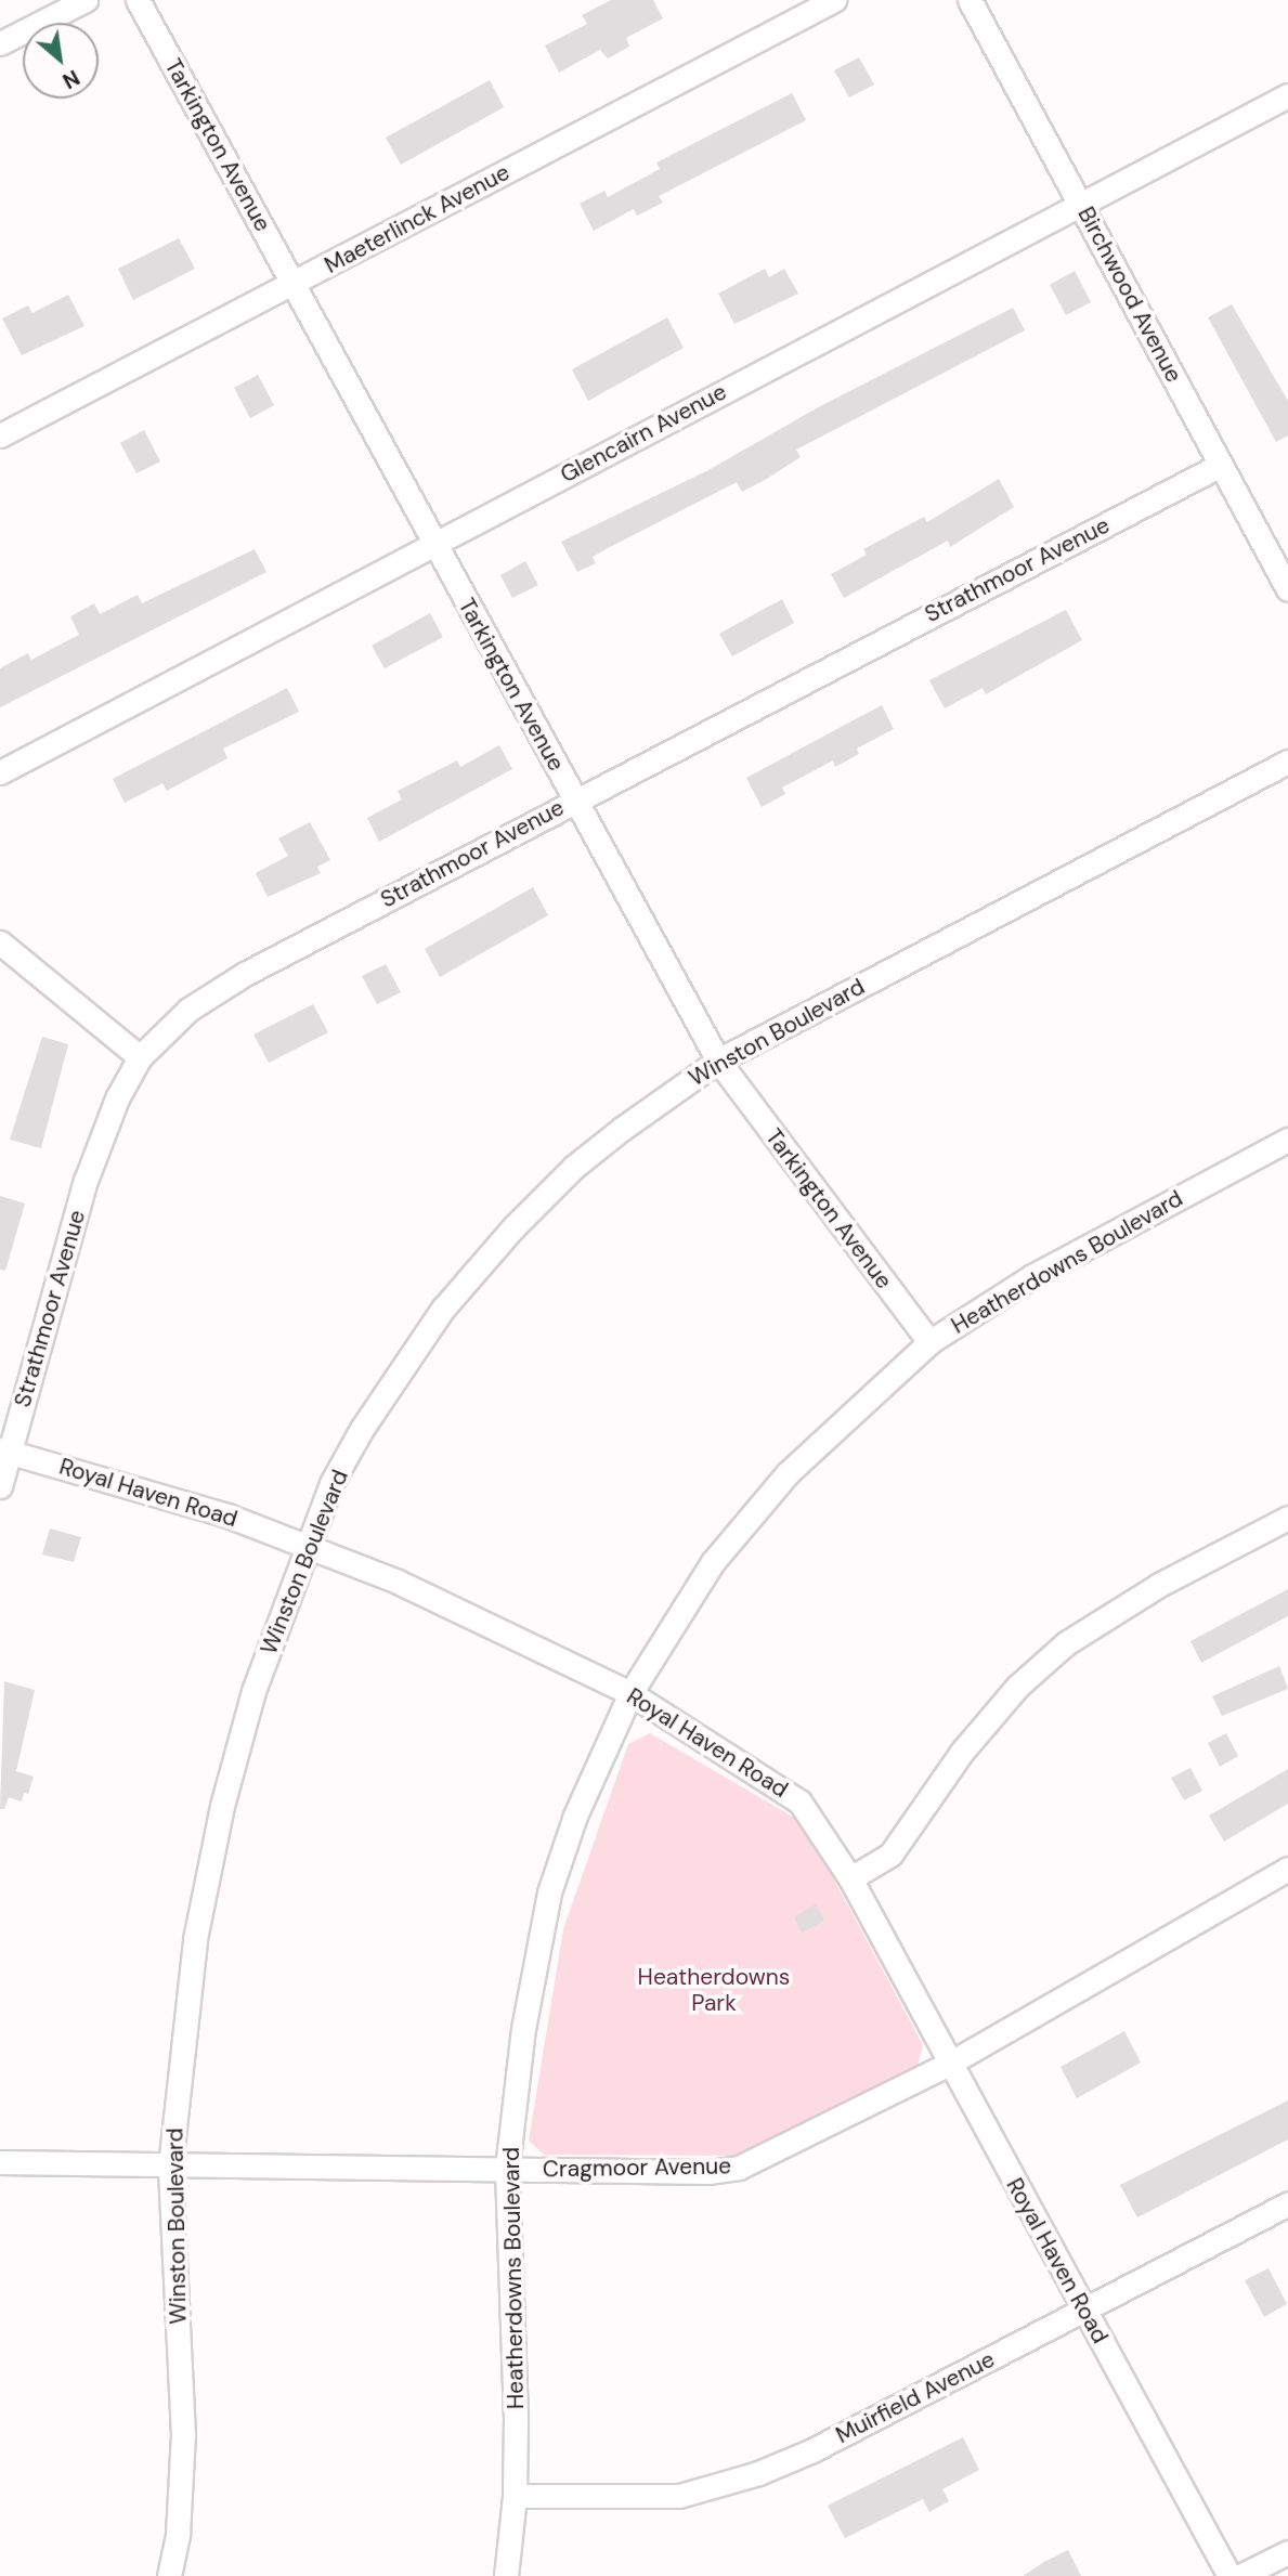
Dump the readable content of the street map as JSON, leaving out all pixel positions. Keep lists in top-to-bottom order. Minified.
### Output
{"streets":{"street":["Tarkington Avenue","Maeterlinck Avenue","Birchwood Avenue","Glencairn Avenue","Strathmoor Avenue","Winston Boulevard","Heatherdowns Boulevard","Royal Haven Road","Cragmoor Avenue","Muirfield Avenue"]},"crossings":[["Tarkington Avenue","Maeterlinck Avenue"],["Tarkington Avenue","Glencairn Avenue"],["Tarkington Avenue","Strathmoor Avenue"],["Tarkington Avenue","Winston Boulevard"],["Tarkington Avenue","Heatherdowns Boulevard"],["Birchwood Avenue","Glencairn Avenue"],["Birchwood Avenue","Strathmoor Avenue"],["Strathmoor Avenue","Royal Haven Road"],["Winston Boulevard","Royal Haven Road"],["Winston Boulevard","Cragmoor Avenue"],["Heatherdowns Boulevard","Royal Haven Road"],["Heatherdowns Boulevard","Cragmoor Avenue"],["Heatherdowns Boulevard","Muirfield Avenue"],["Royal Haven Road","Cragmoor Avenue"],["Royal Haven Road","Muirfield Avenue"]],"parks":["Heatherdowns Park"],"north":"bottom right"}
